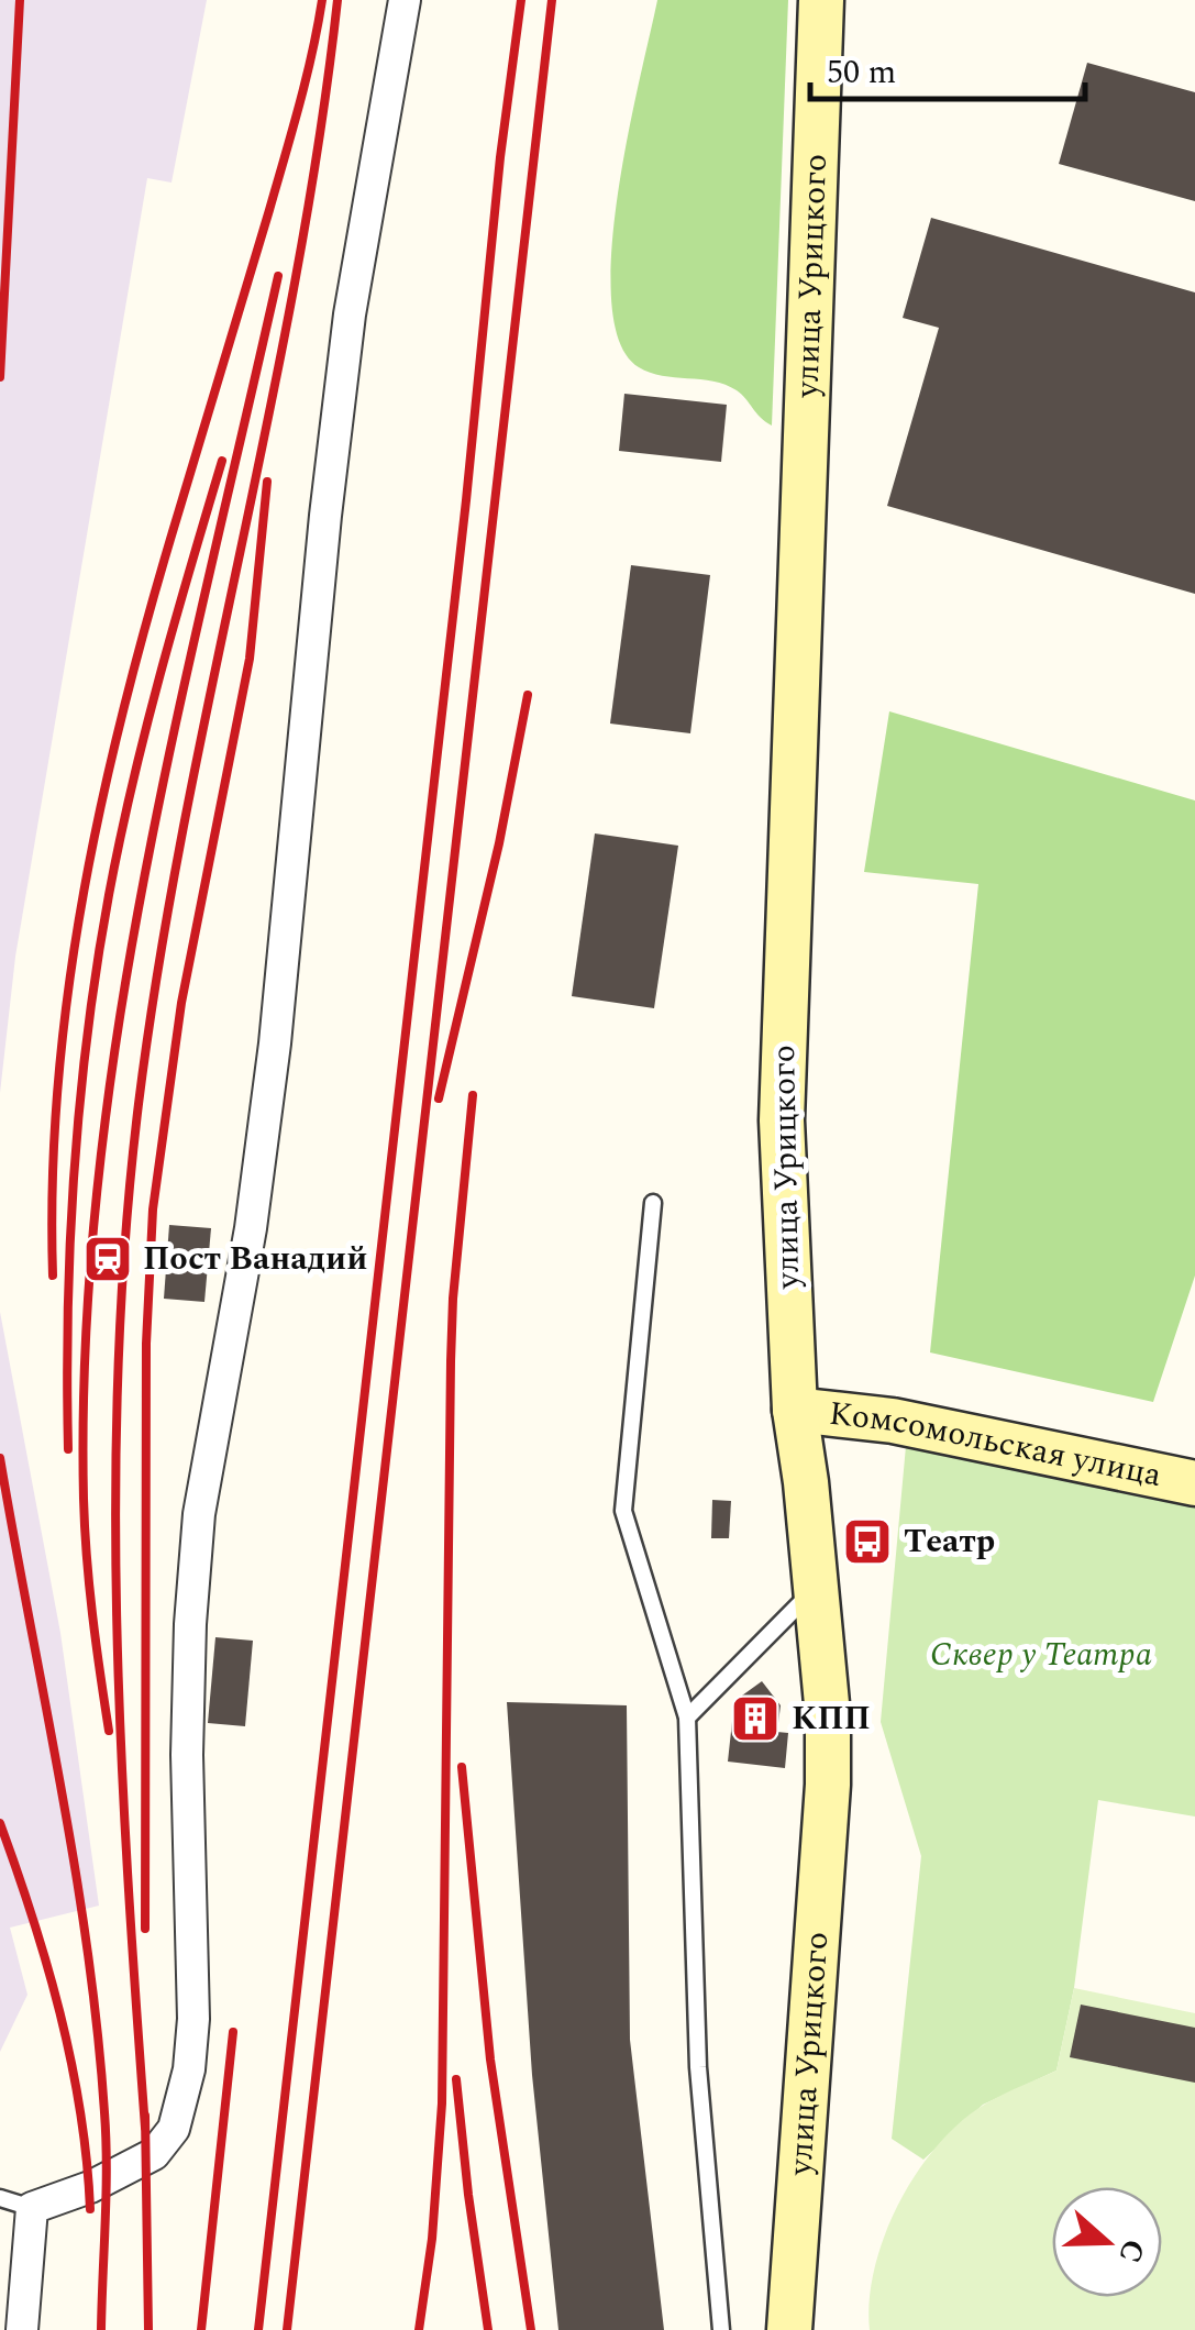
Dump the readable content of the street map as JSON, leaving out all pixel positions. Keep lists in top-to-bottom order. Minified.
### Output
{"streets":{"street":["улица Урицкого","Комсомольская улица"]},"crossings":[["улица Урицкого","Комсомольская улица"]],"parks":["Сквер у Театра"],"places":{"station":["Пост Ванадий"],"bus stop":["Театр"],"building":["КПП"]},"scale_bar":"50 m","north":"right"}
